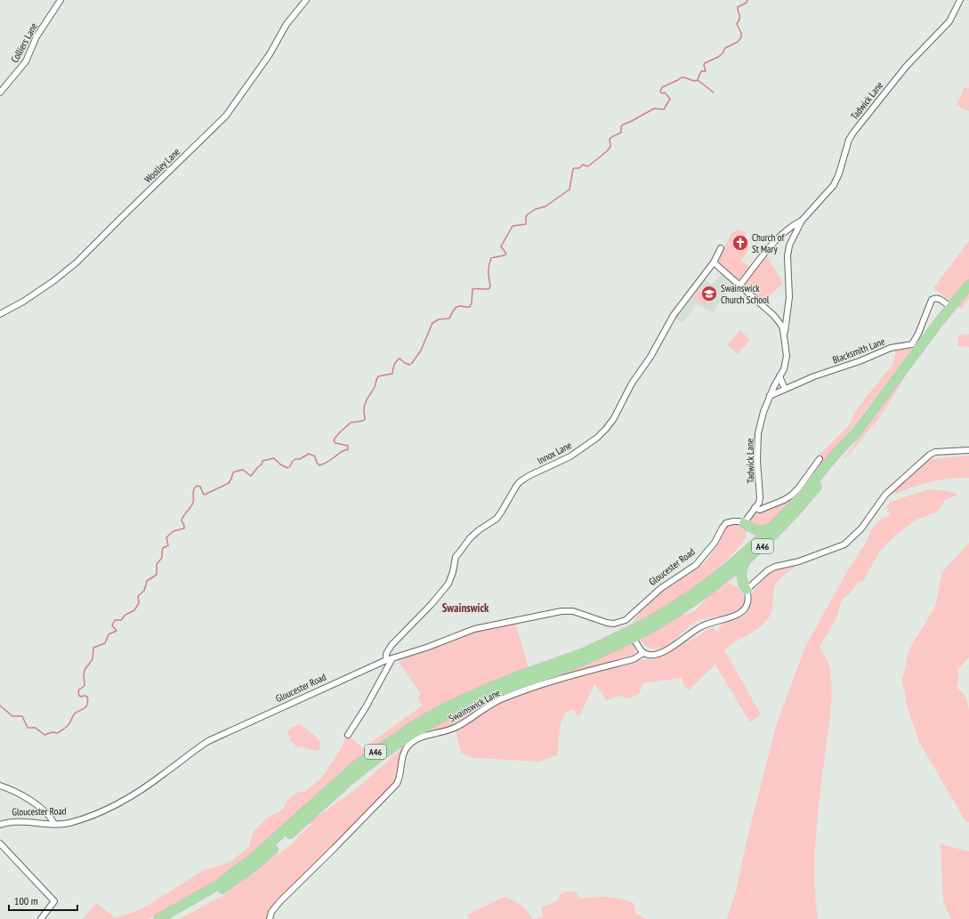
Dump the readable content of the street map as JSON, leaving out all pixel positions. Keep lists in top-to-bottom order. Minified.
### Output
{"streets":{"highway":["A46"],"street":["Colliers Lane","Tadwick Lane","Woolley Lane","Blacksmith Lane","Innox Lane","Gloucester Road","Swainswick Lane"]},"crossings":[["Tadwick Lane","Blacksmith Lane"],["Tadwick Lane","Innox Lane"],["Tadwick Lane","Gloucester Road"],["Blacksmith Lane","A46"],["Innox Lane","Gloucester Road"]],"districts":["Swainswick"],"places":{"church":["Church of St Mary"],"school or university":["Swainswick Church School"]},"scale_bar":"100 m"}
